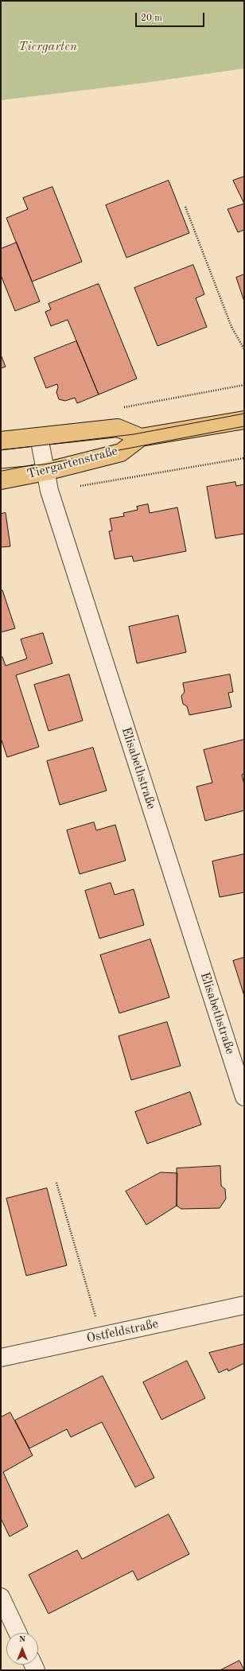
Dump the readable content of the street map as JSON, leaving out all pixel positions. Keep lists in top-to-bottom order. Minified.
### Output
{"streets":{"main road":["Tiergartenstraße"],"street":["Elisabethstraße","Ostfeldstraße"]},"crossings":[["Tiergartenstraße","Elisabethstraße"]],"parks":["Tiergarten"],"scale_bar":"20 m","north":"top"}
